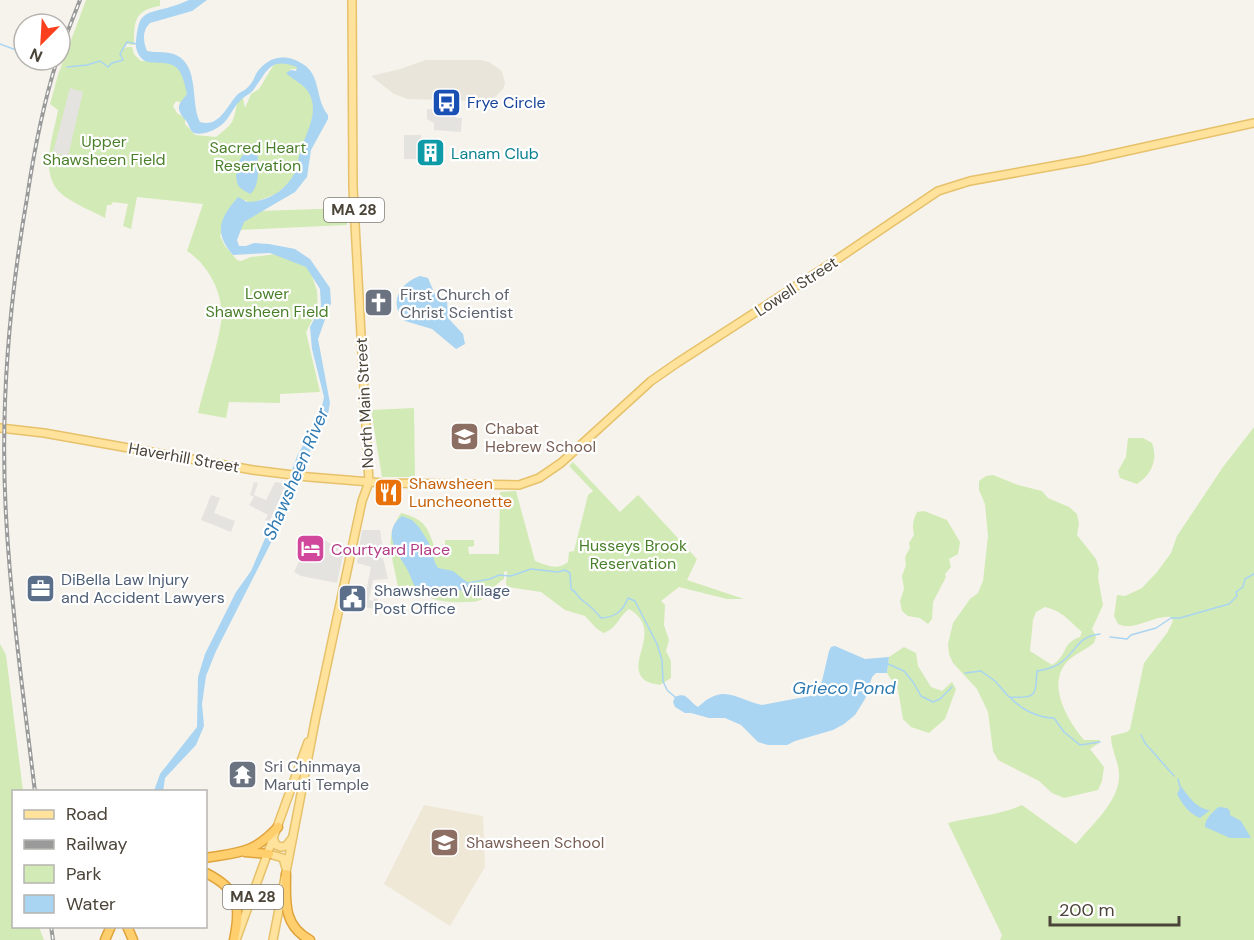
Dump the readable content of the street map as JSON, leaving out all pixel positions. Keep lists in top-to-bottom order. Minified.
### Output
{"streets":{"main road":["MA 28","Lowell Street","North Main Street","Haverhill Street"]},"crossings":[["MA 28","North Main Street"],["Lowell Street","North Main Street"],["Lowell Street","Haverhill Street"],["North Main Street","Haverhill Street"]],"water":["Shawsheen River","Grieco Pond"],"parks":["Upper Shawsheen Field","Sacred Heart Reservation","Lower Shawsheen Field","Husseys Brook Reservation"],"places":{"bus stop":["Frye Circle"],"building":["Lanam Club"],"church":["First Church of Christ Scientist"],"school or university":["Chabat Hebrew School","Shawsheen School"],"restaurant":["Shawsheen Luncheonette"],"hotel":["Courtyard Place"],"office":["DiBella Law Injury and Accident Lawyers"],"public building":["Shawsheen Village Post Office"],"temple":["Sri Chinmaya Maruti Temple"]},"legend":["Road","Railway","Park","Water"],"scale_bar":"200 m","north":"bottom left"}
